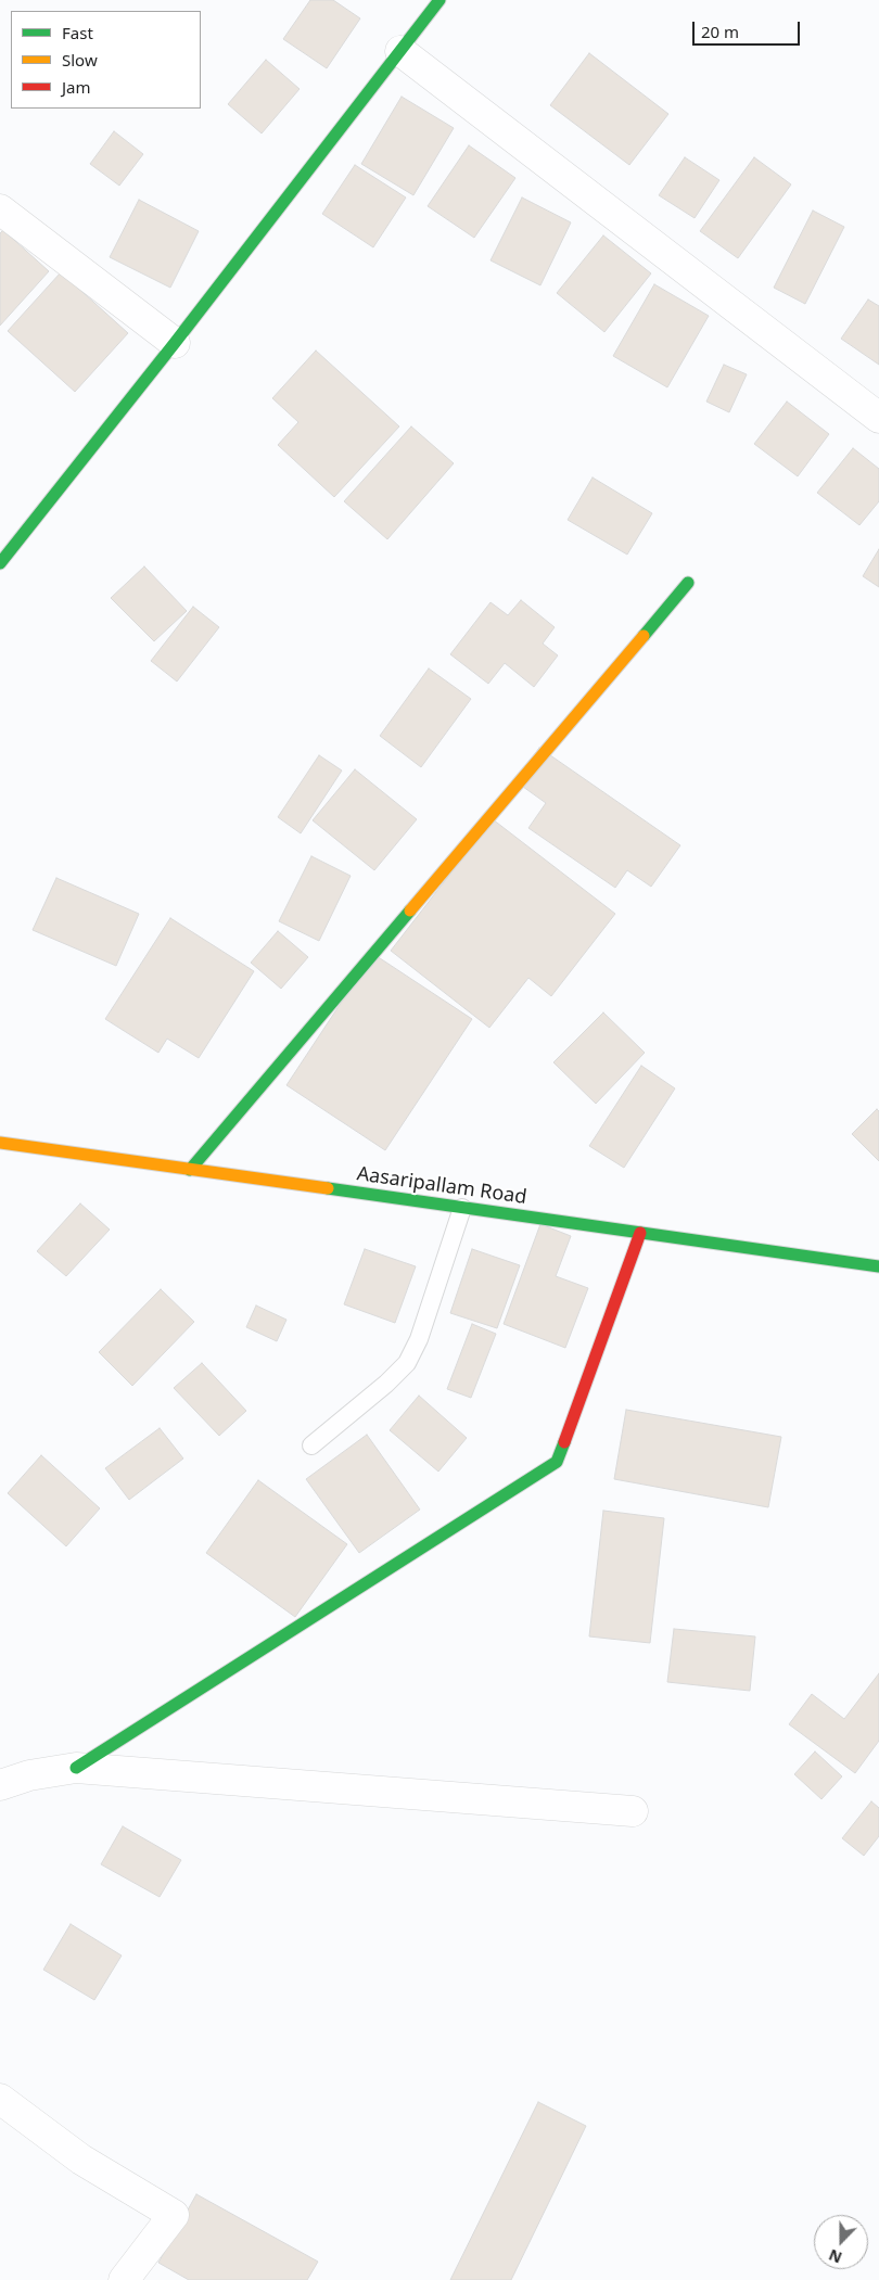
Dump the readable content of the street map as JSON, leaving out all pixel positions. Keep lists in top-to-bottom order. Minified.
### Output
{"streets":{"street":["Aasaripallam Road"]},"legend":["Fast","Slow","Jam"],"scale_bar":"20 m","north":"bottom"}
